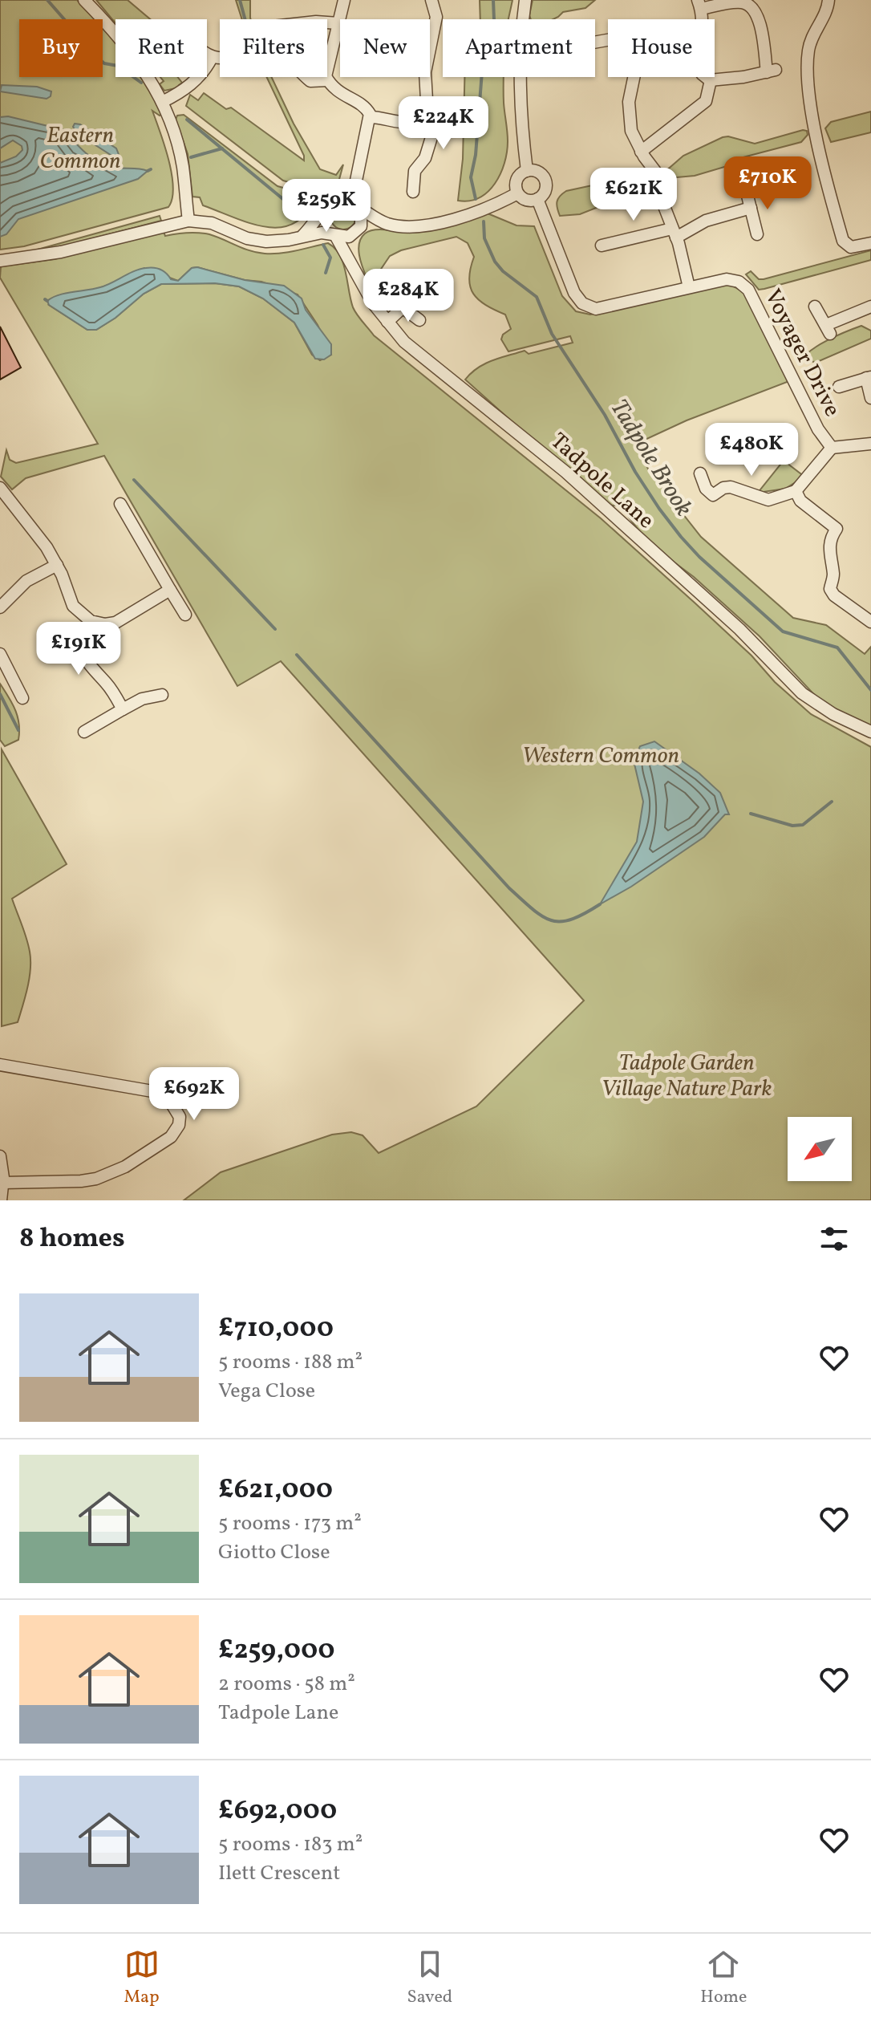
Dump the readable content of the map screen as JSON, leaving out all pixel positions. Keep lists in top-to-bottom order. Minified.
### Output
{"streets":{"street":["Voyager Drive","Tadpole Lane"]},"water":["Tadpole Brook"],"parks":["Eastern Common","Western Common","Tadpole Garden Village Nature Park"],"north":"bottom left","page":{"chip":["Buy","Rent","Filters","New","Apartment","House"],"price":["£224K","£710K","£621K","£259K","£284K","£480K","£191K","£692K"],"heading":"8 homes","list":[{"name":"£710,000","note":"5 rooms · 188 m² · Vega Close"},{"name":"£621,000","note":"5 rooms · 173 m² · Giotto Close"},{"name":"£259,000","note":"2 rooms · 58 m² · Tadpole Lane"},{"name":"£692,000","note":"5 rooms · 183 m² · Ilett Crescent"}],"tabs":["Map","Saved","Home"]}}
